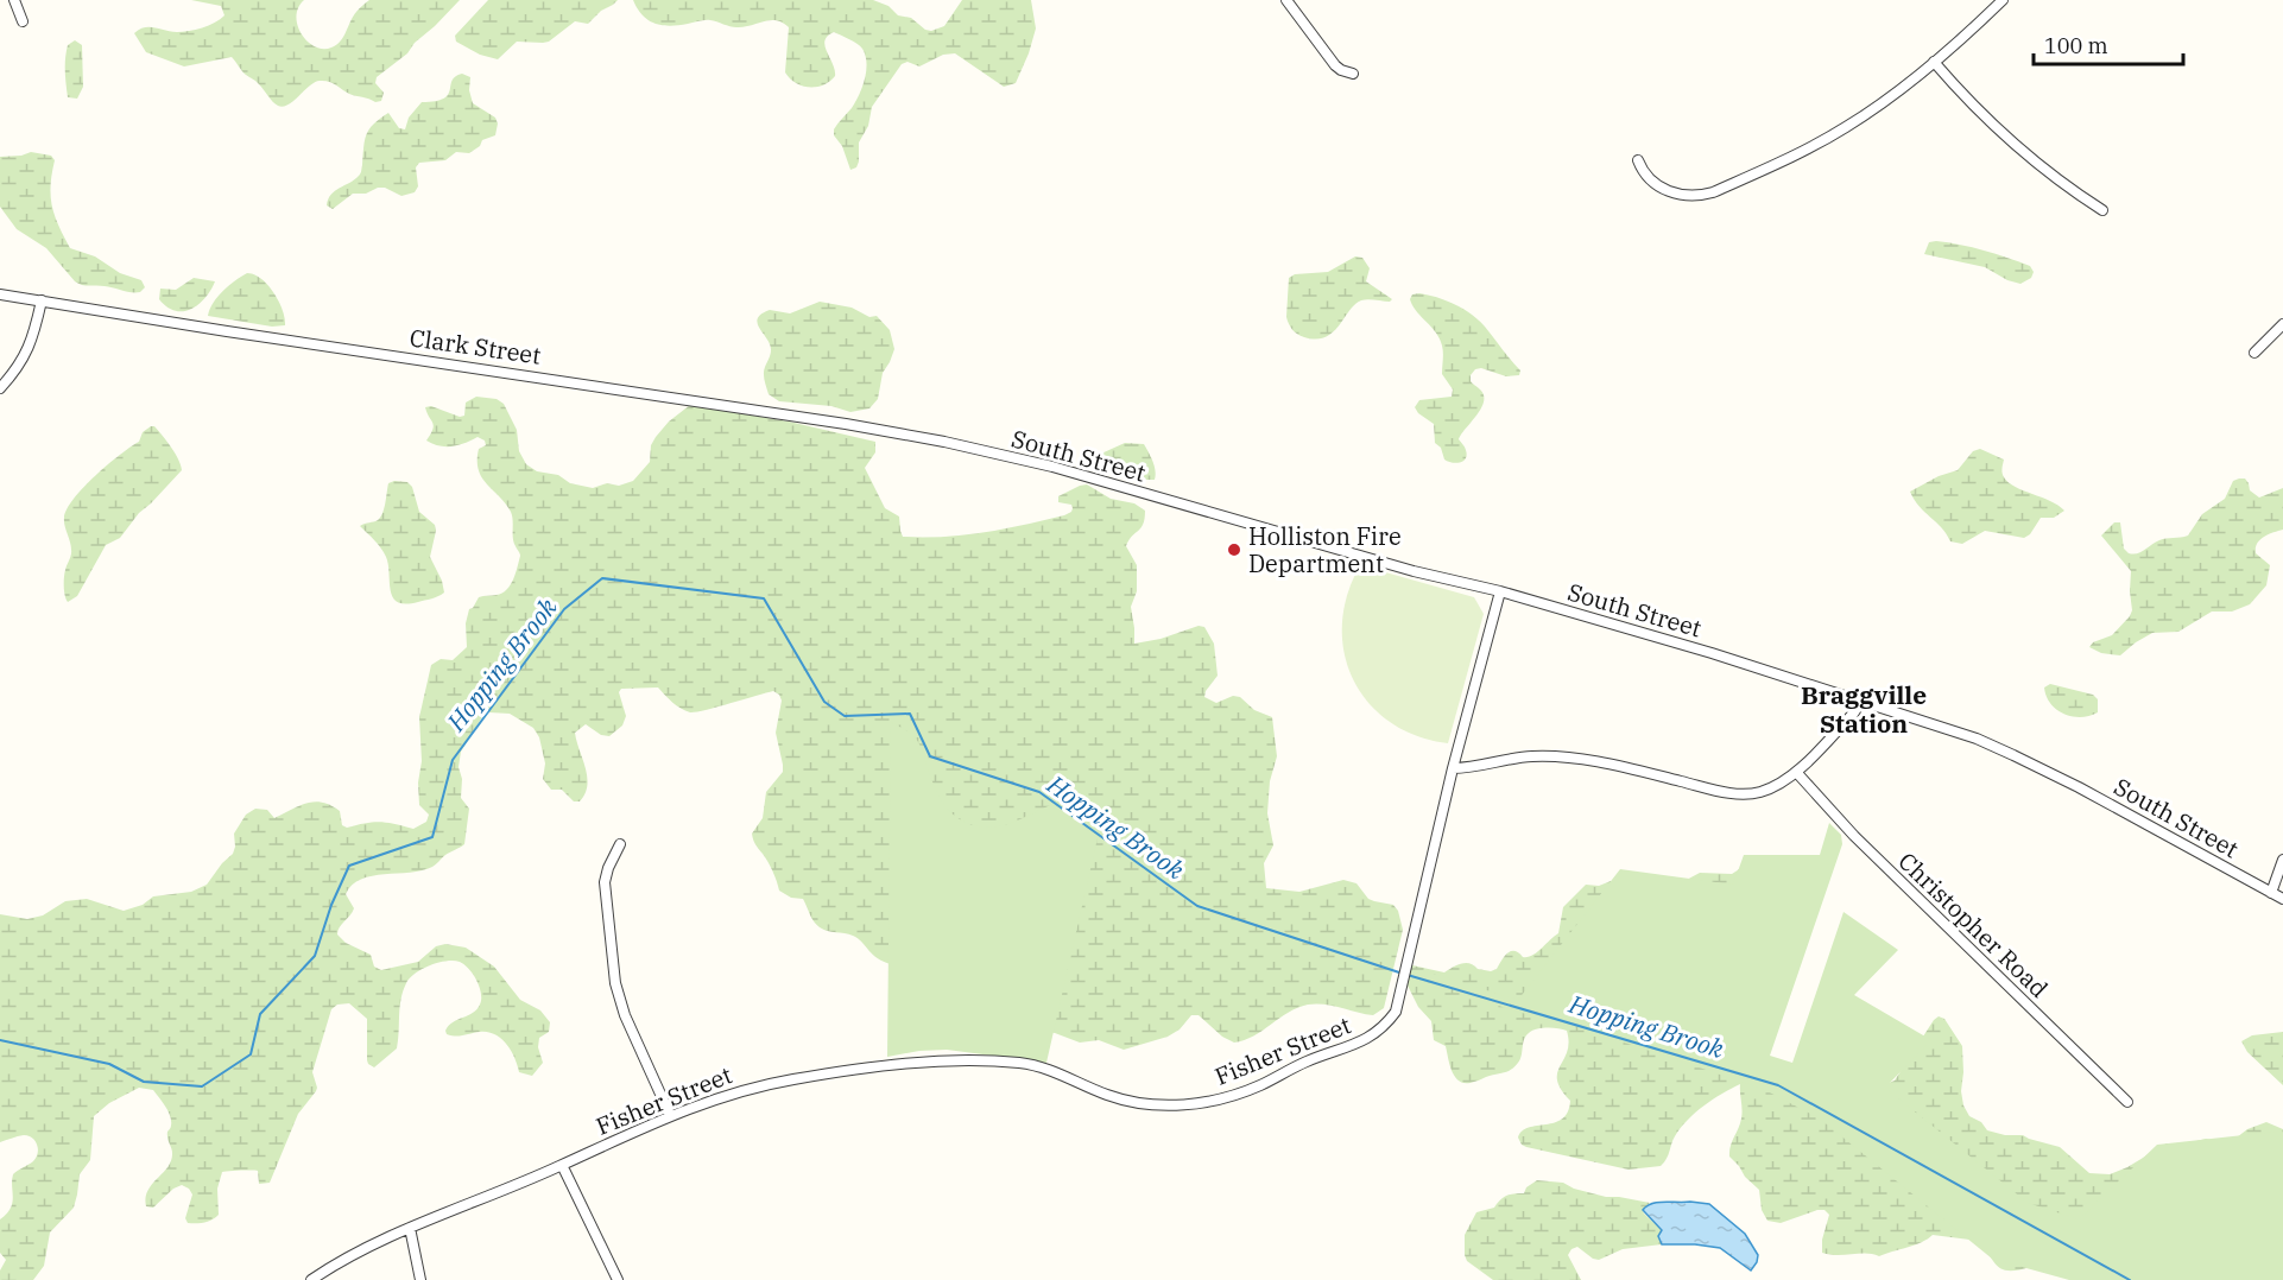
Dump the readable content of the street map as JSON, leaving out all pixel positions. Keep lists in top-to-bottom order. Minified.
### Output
{"streets":{"street":["Clark Street","South Street","Christopher Road","Fisher Street"]},"crossings":[["Clark Street","South Street"],["South Street","Fisher Street"]],"districts":["Braggville Station"],"water":["Hopping Brook"],"places":["Holliston Fire Department"],"scale_bar":"100 m"}
